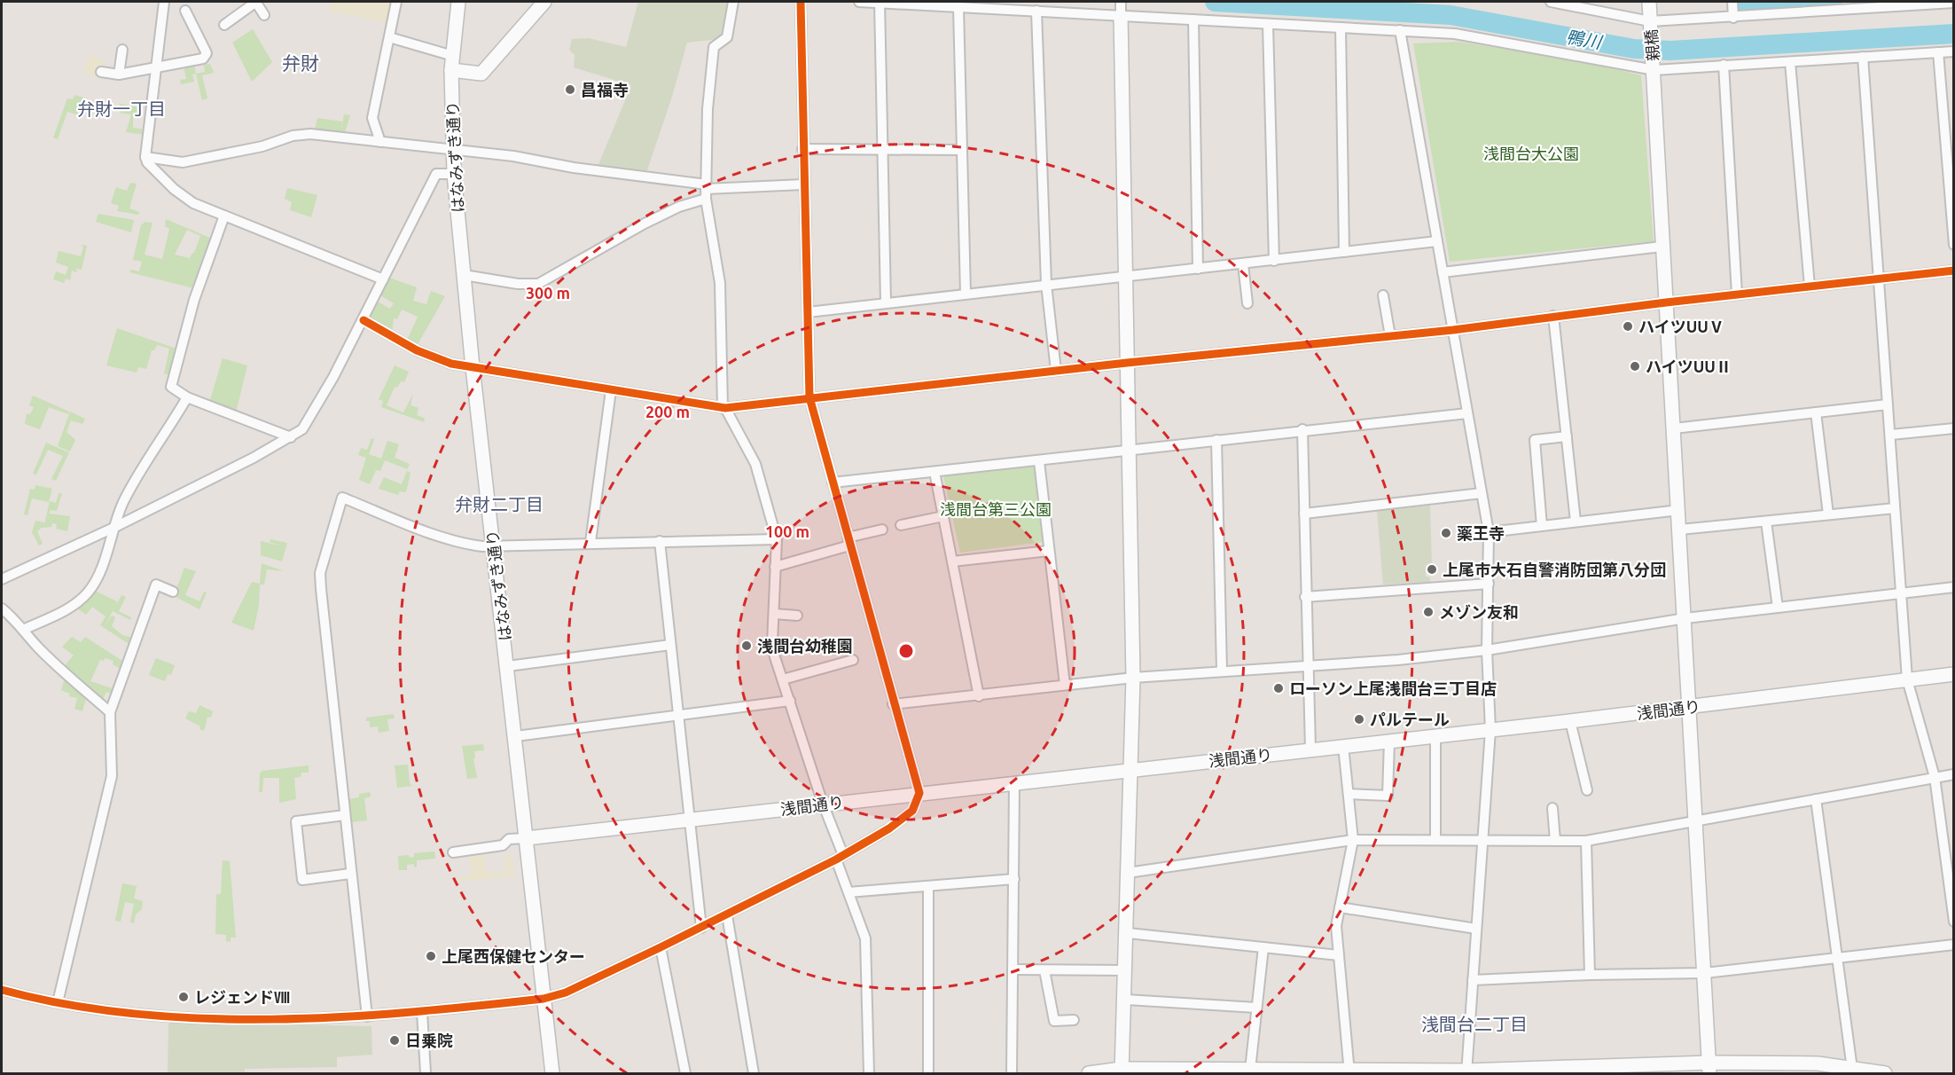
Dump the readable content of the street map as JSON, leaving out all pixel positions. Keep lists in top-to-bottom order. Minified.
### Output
{"streets":{"street":["親橋","はなみずき通り","浅間通り"]},"crossings":[["親橋","浅間通り"],["はなみずき通り","浅間通り"]],"districts":["弁財","弁財一丁目","弁財二丁目","浅間台二丁目"],"water":["鴨川"],"parks":["浅間台大公園","浅間台第三公園"],"places":["昌福寺","ハイツUUⅤ","ハイツUUⅡ","薬王寺","上尾市大石自警消防団第八分団","メゾン友和","浅間台幼稚園","ローソン上尾浅間台三丁目店","パルテール","上尾西保健センター","レジェンドⅧ","日乗院"],"rings":["300 m","200 m","100 m"]}
